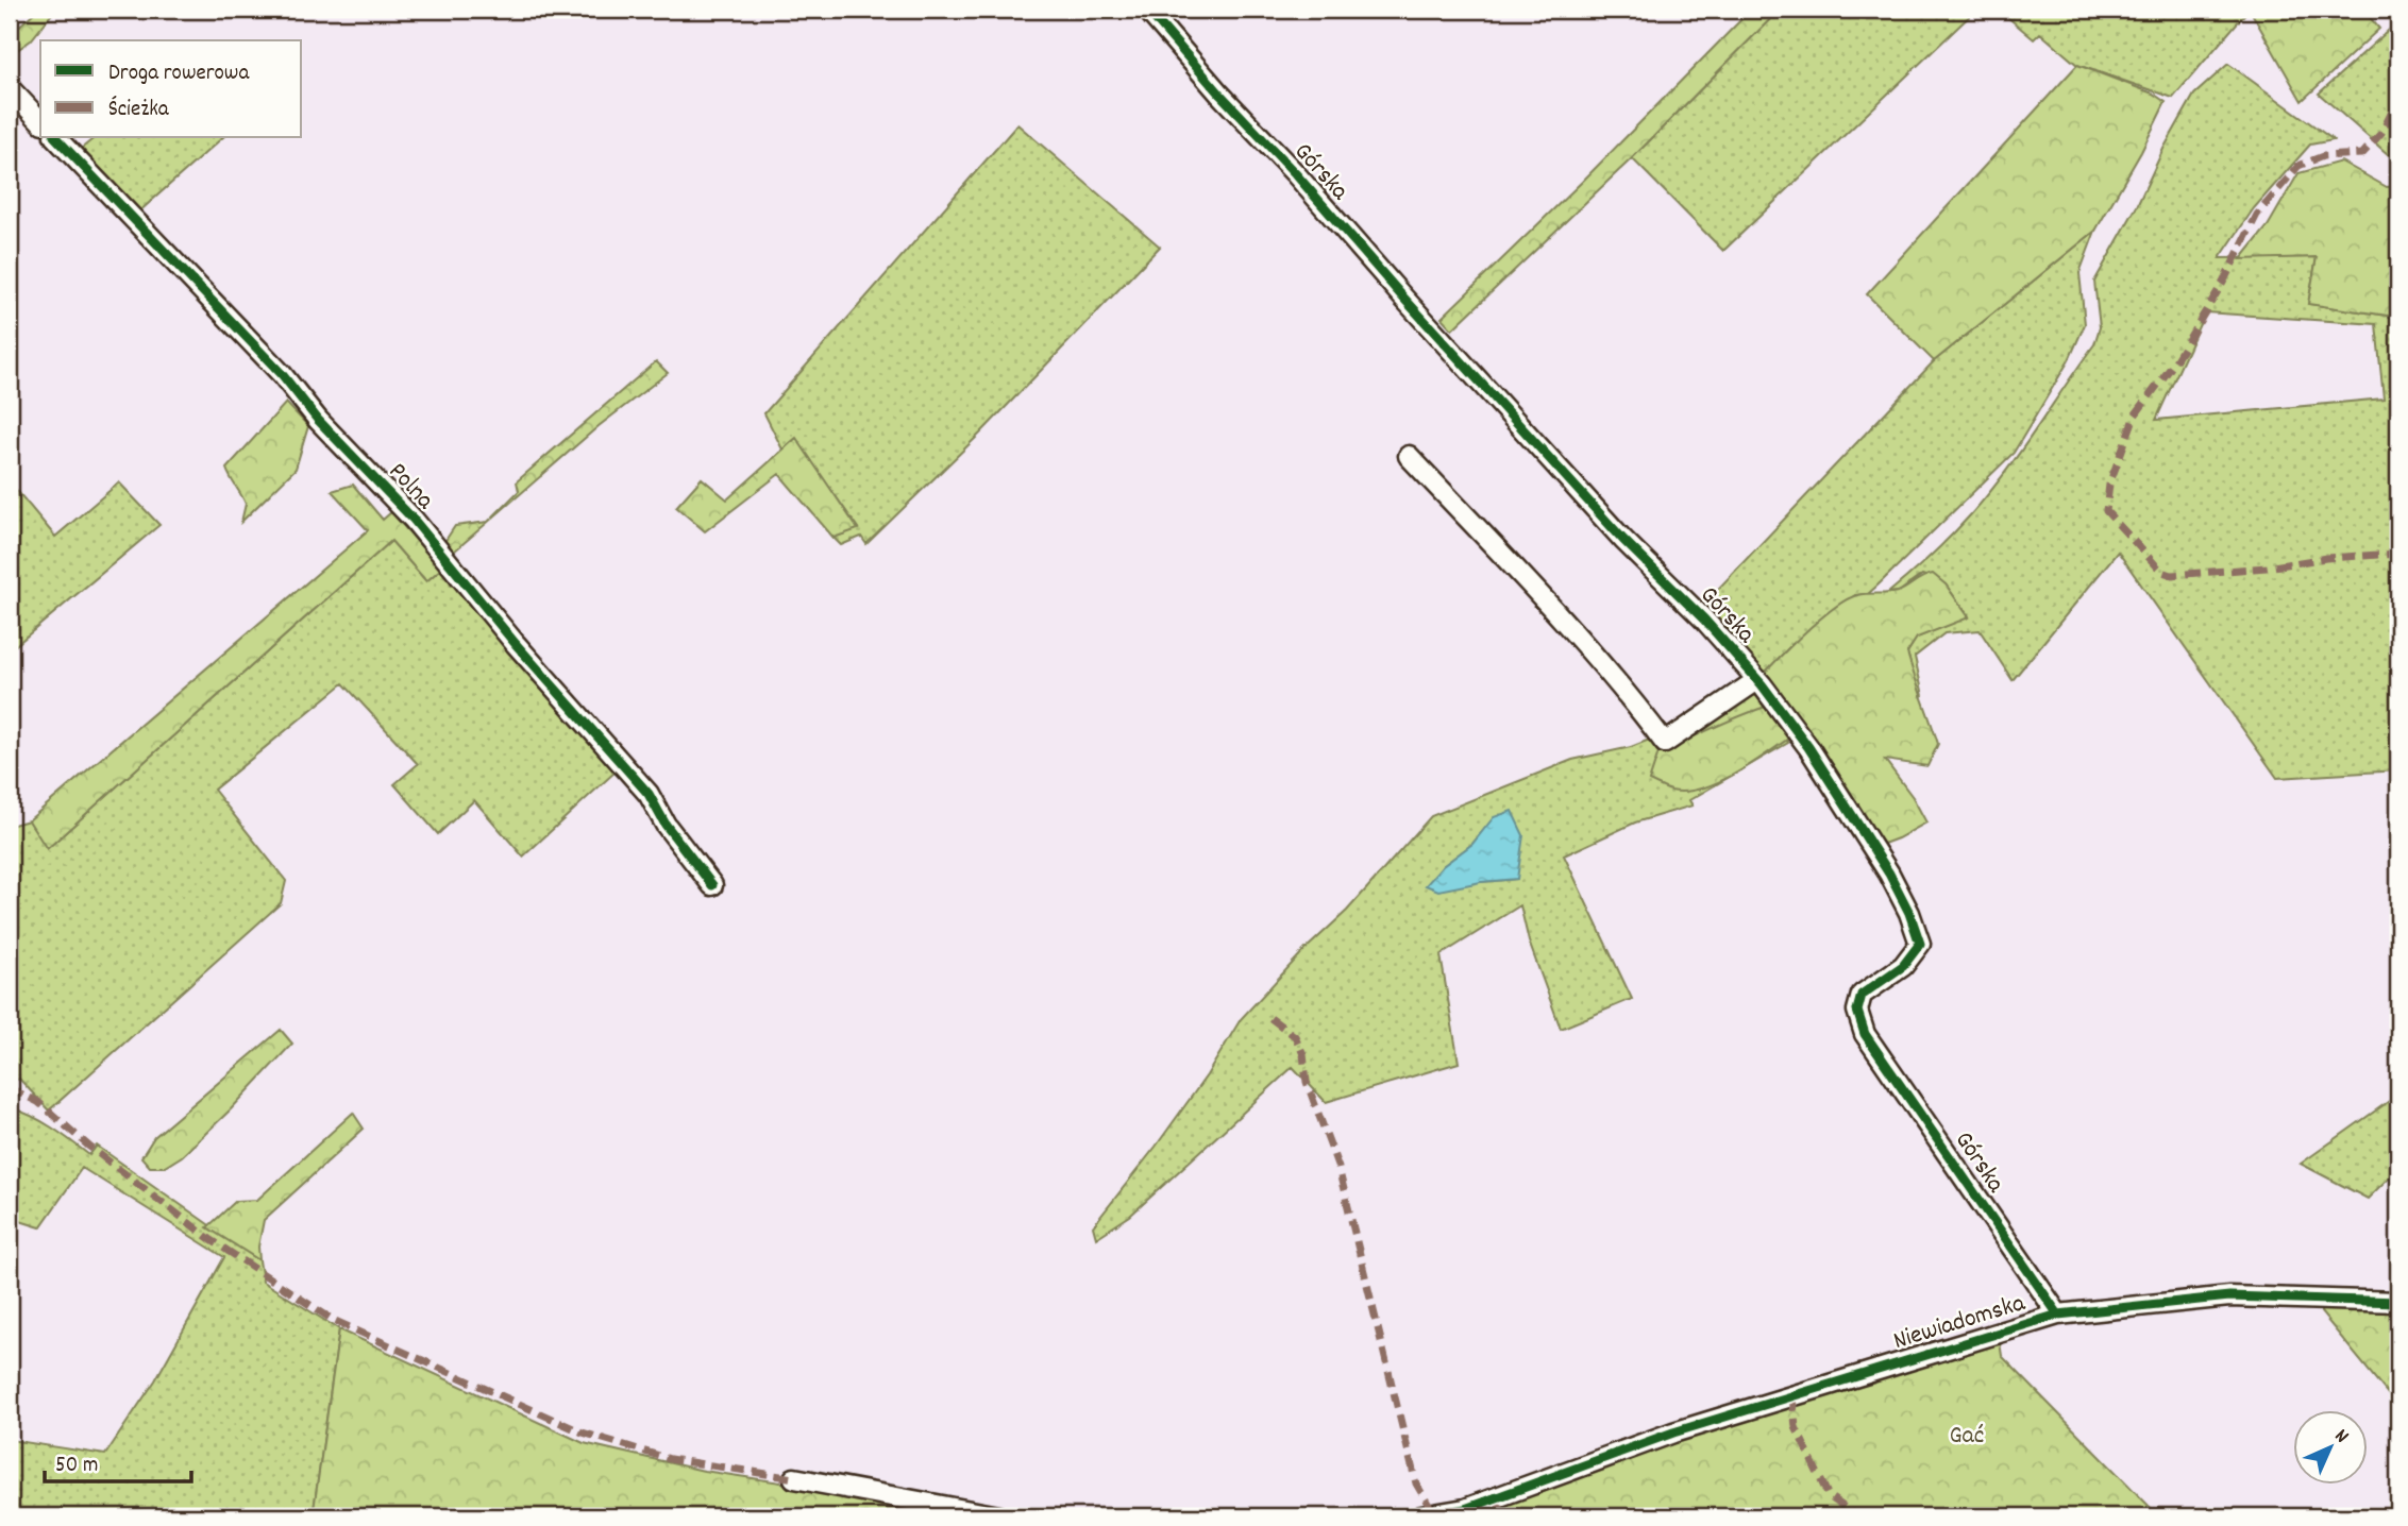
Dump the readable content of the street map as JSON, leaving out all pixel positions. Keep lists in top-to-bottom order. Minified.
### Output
{"streets":{"street":["Górska","Polna","Niewiadomska"]},"crossings":[["Górska","Niewiadomska"]],"parks":["Gać"],"legend":["Droga rowerowa","Ścieżka"],"scale_bar":"50 m","north":"top right"}
